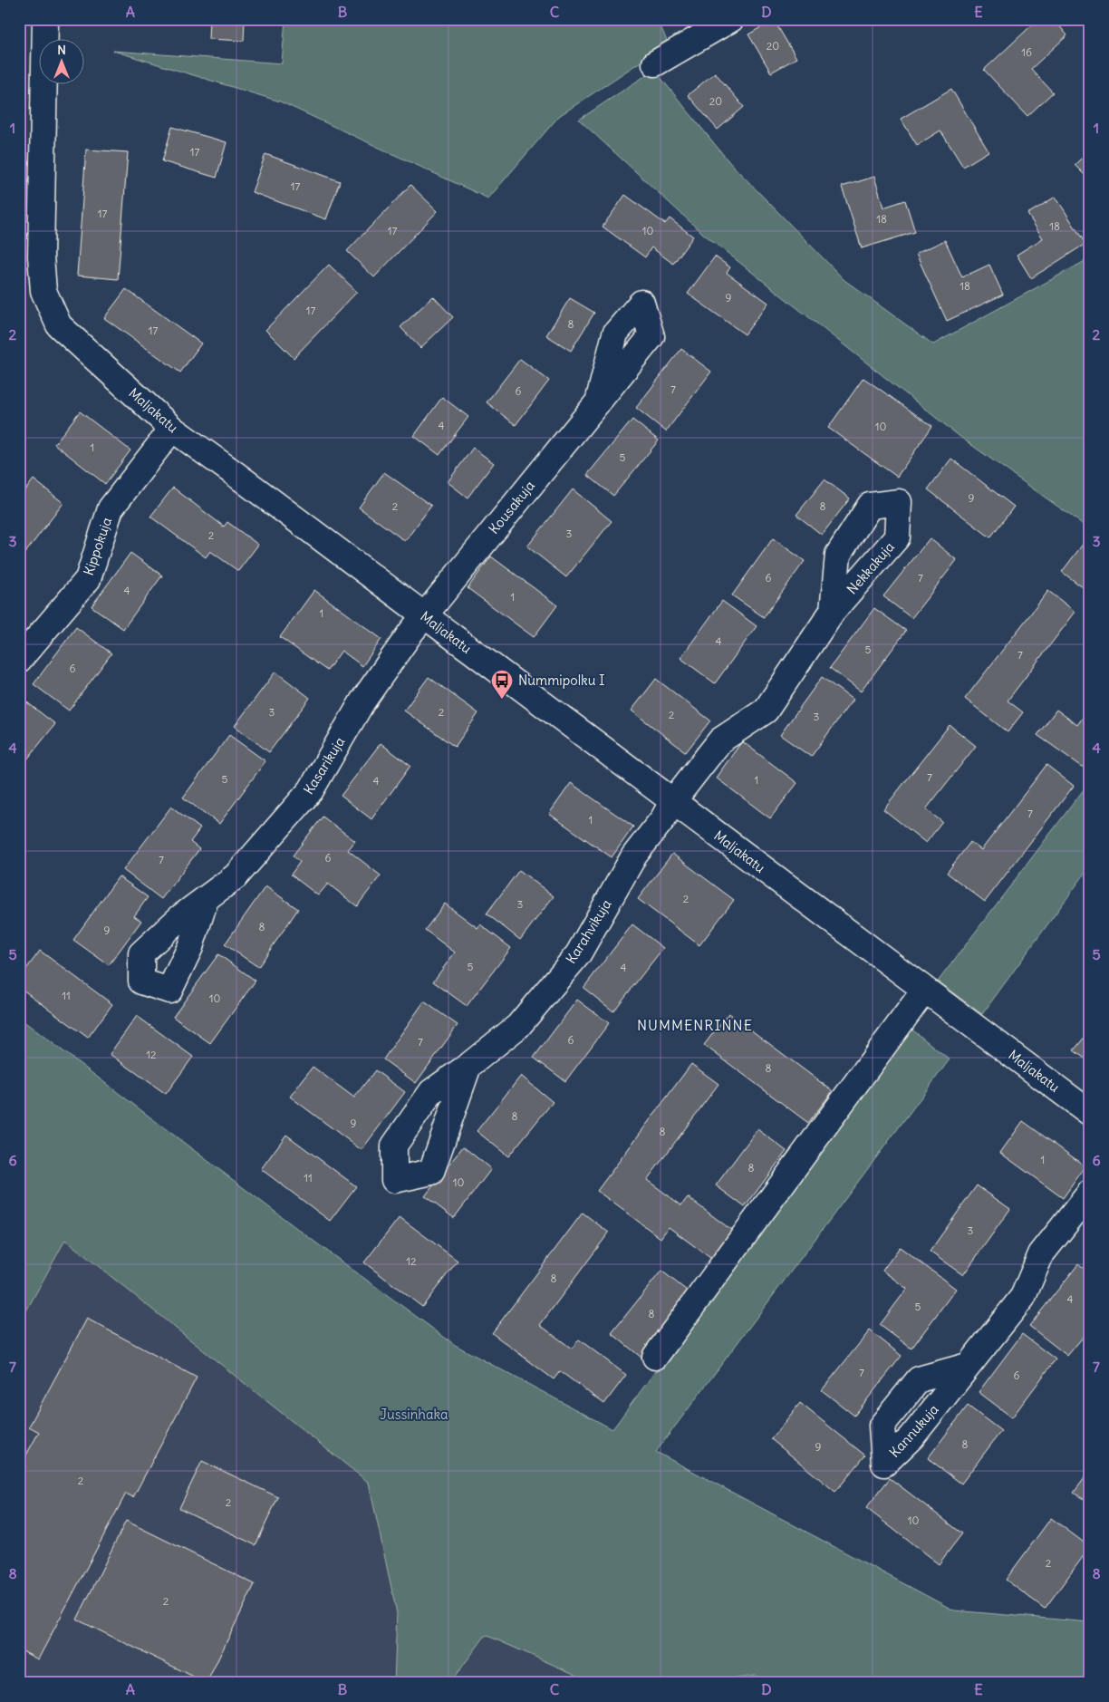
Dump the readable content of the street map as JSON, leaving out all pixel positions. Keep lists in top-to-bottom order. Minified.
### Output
{"streets":{"street":["Maljakatu","Kousakuja","Kippokuja","Kasarikuja","Karahvikuja"]},"crossings":[["Maljakatu","Kousakuja"],["Maljakatu","Kippokuja"],["Maljakatu","Kasarikuja"],["Maljakatu","Karahvikuja"],["Kousakuja","Kasarikuja"]],"districts":["NUMMENRINNE"],"parks":["Jussinhaka"],"places":{"bus stop":["Nummipolku I"]},"house_numbers":["20","16","20","17","17","17","18","18","17","10","18","9","17","8","17","7","6","4","10","1","5","9","2","8","3","2","6","7","4","1","1","4","5","7","6","3","2","2","3","7","5","1","4","7","1","6","7","2","3","8","9","5","4","11","10","6","7","12","8","8","9","8","1","8","11","10","3","12","8","4","5","8","7","6","8","9","2","2","10","2","2"],"north":"top","grid":{"columns":["A","B","C","D","E"],"rows":["1","2","3","4","5","6","7","8"]}}
